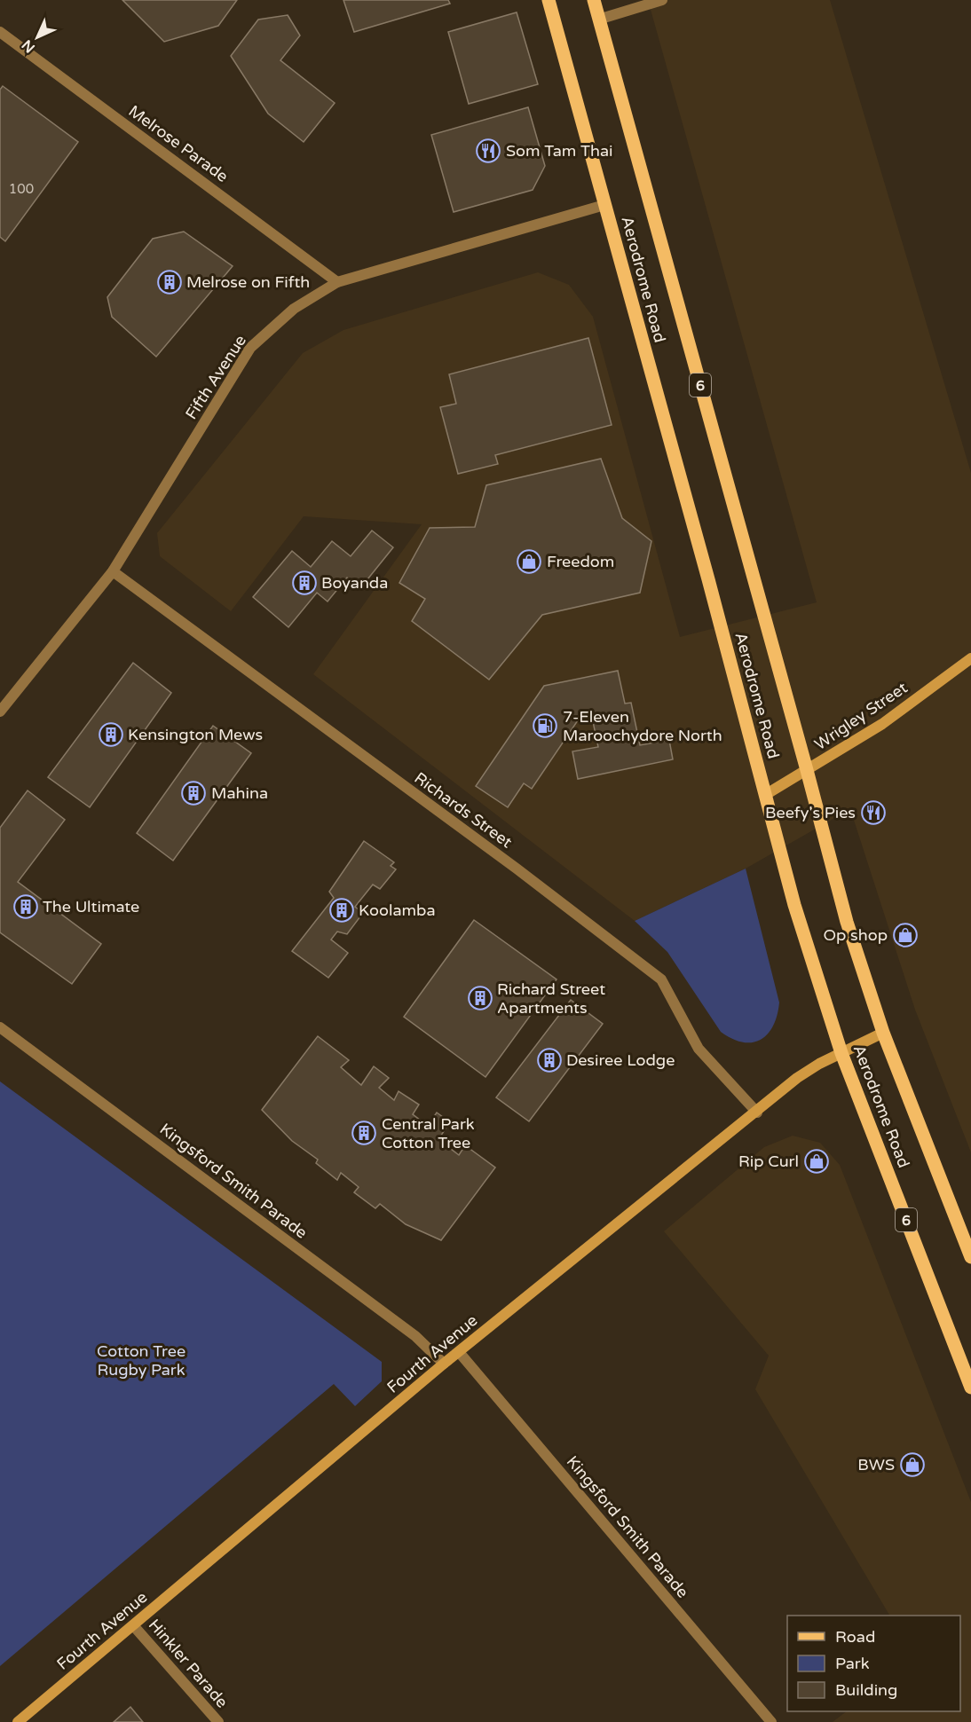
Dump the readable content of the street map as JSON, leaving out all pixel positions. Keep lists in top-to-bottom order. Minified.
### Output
{"streets":{"main road":["Aerodrome Road","6"],"street":["Melrose Parade","Fifth Avenue","Wrigley Street","Richards Street","Kingsford Smith Parade","Fourth Avenue","Hinkler Parade"]},"crossings":[["Melrose Parade","Fifth Avenue"],["Aerodrome Road","Fifth Avenue"],["Aerodrome Road","Wrigley Street"],["Aerodrome Road","Fourth Avenue"],["Fifth Avenue","Richards Street"],["Richards Street","Fourth Avenue"],["Kingsford Smith Parade","Fourth Avenue"],["Fourth Avenue","Hinkler Parade"]],"parks":["Cotton Tree Rugby Park"],"places":{"restaurant":["Som Tam Thai","Beefy's Pies"],"building":["Melrose on Fifth","Boyanda","Kensington Mews","Mahina","The Ultimate","Koolamba","Richard Street Apartments","Desiree Lodge","Central Park Cotton Tree"],"shop":["Freedom","Op shop","Rip Curl","BWS"],"fuel station":["7-Eleven Maroochydore North"]},"house_numbers":["100"],"legend":["Road","Park","Building"],"north":"bottom left"}
